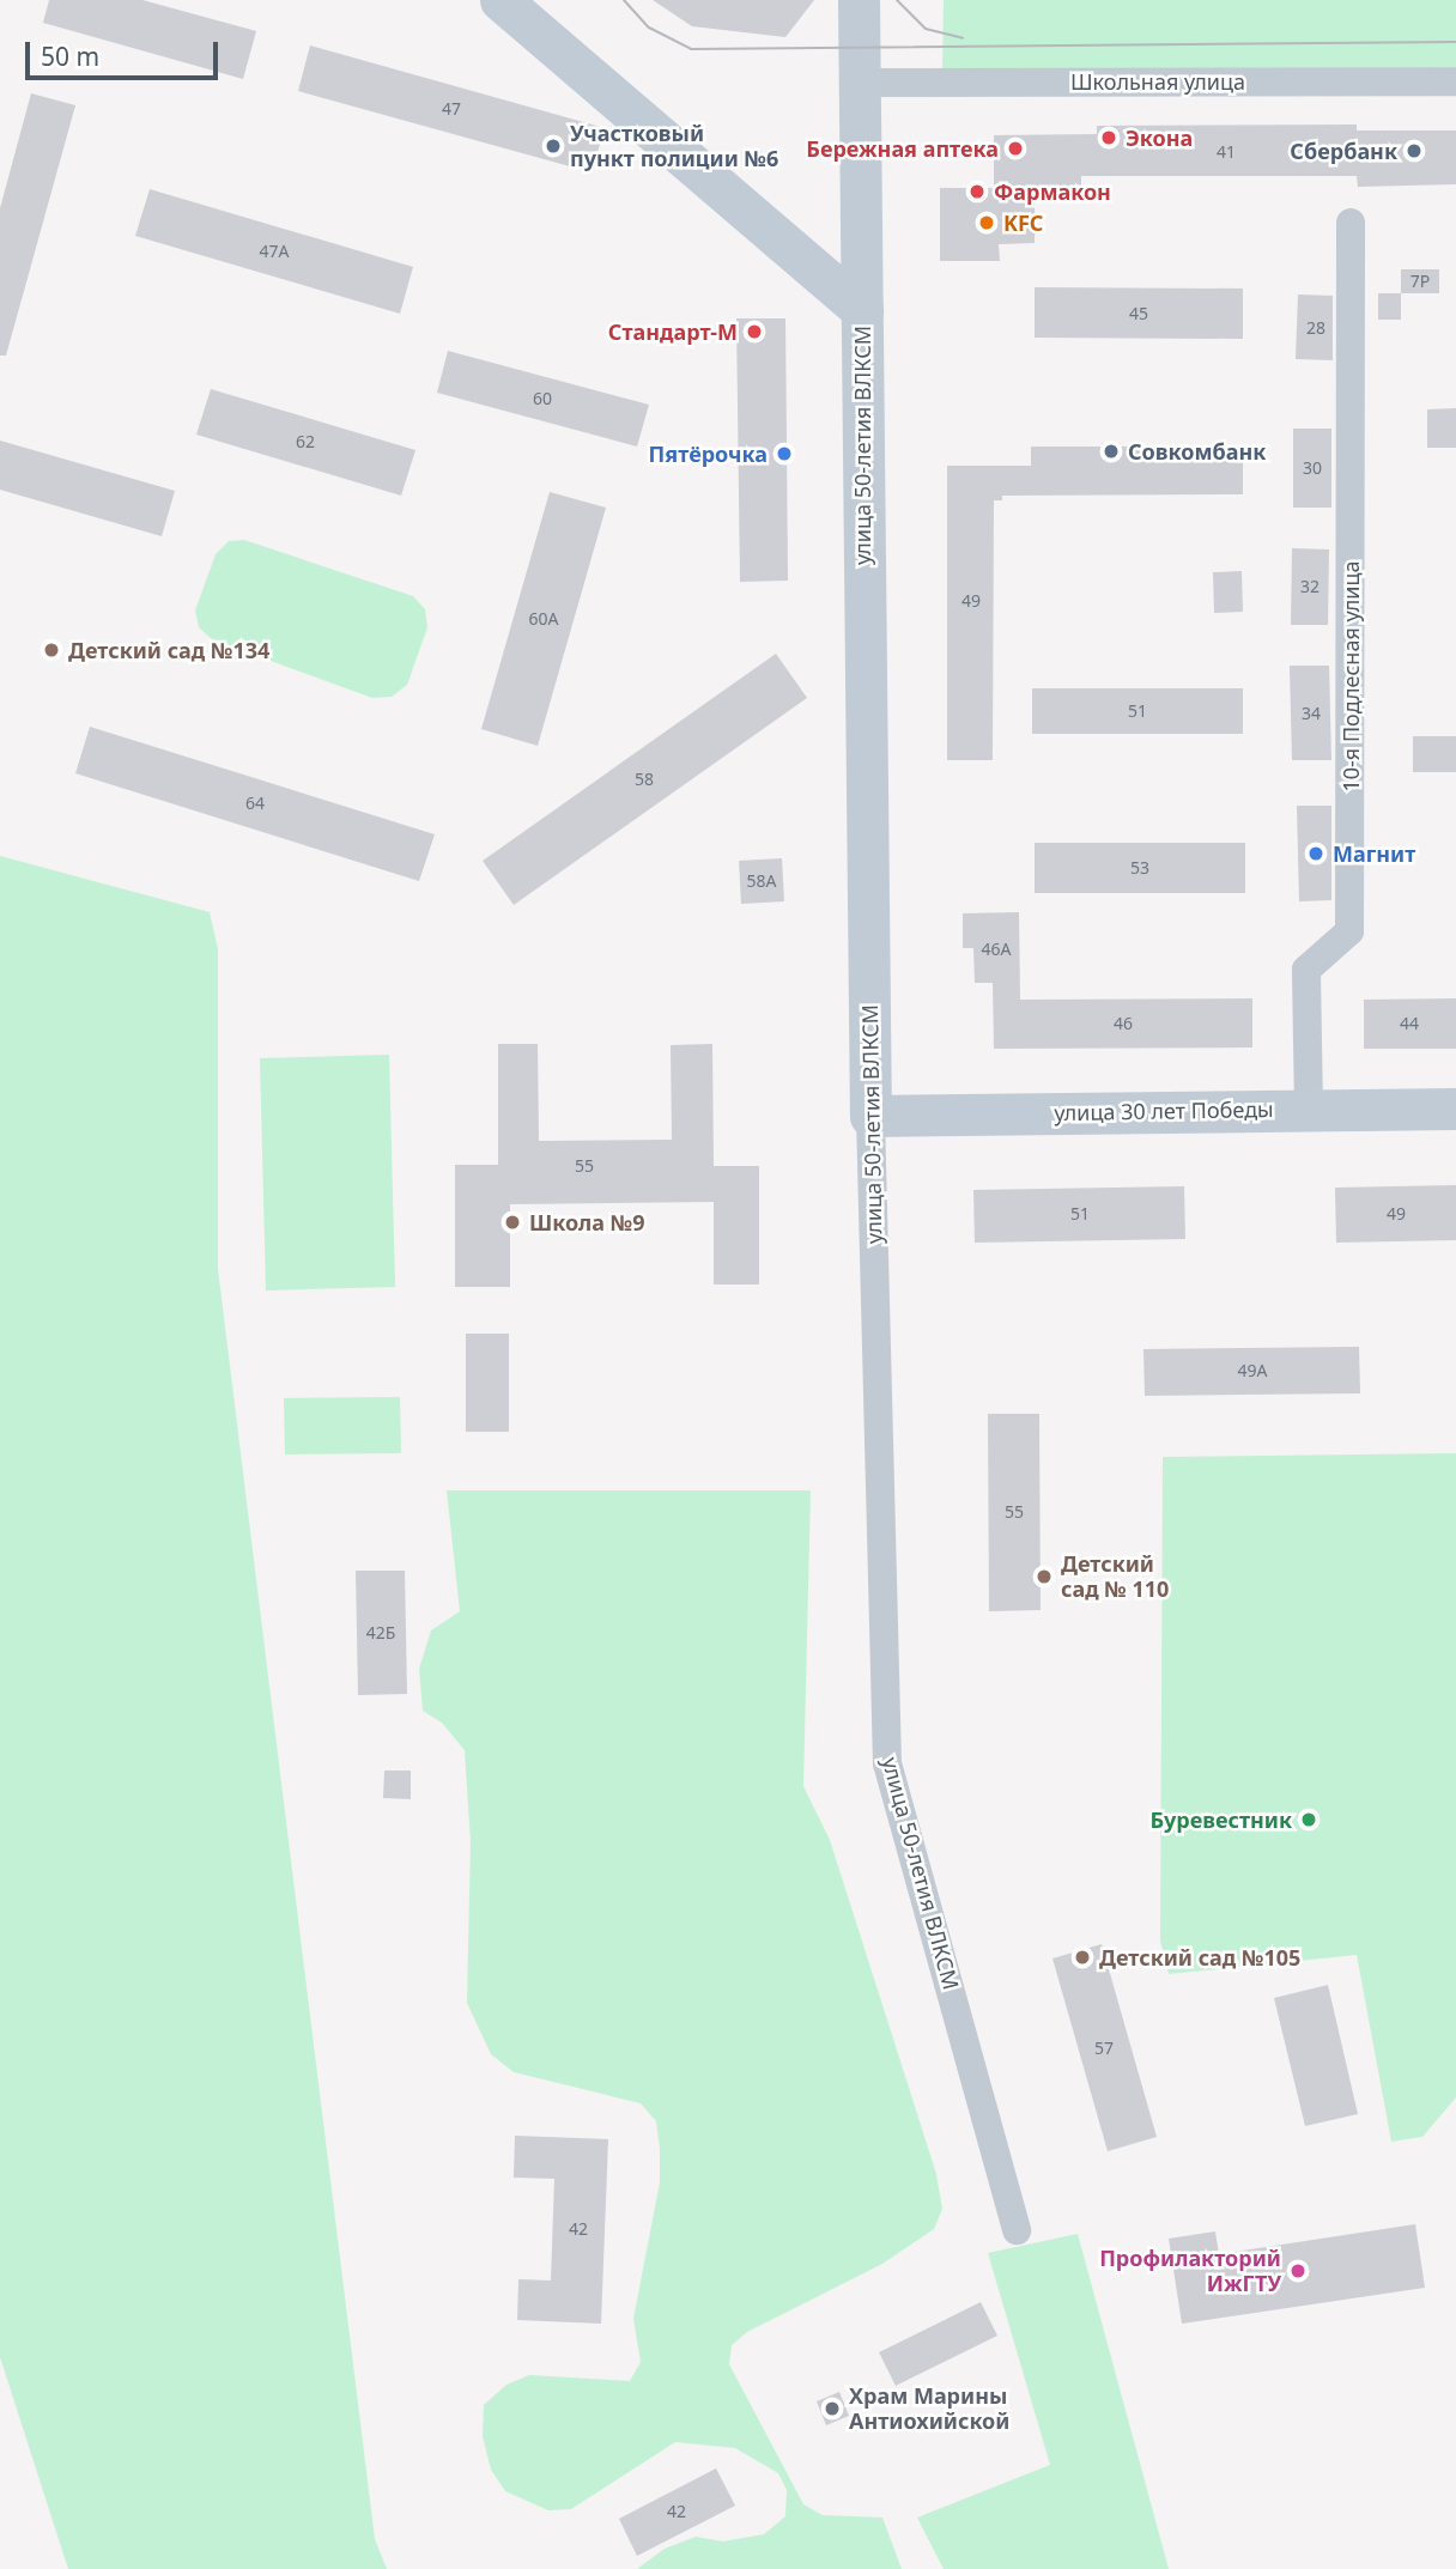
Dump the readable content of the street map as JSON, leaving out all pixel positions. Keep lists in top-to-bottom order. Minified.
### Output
{"streets":{"main road":["улица 50-летия ВЛКСМ","улица 30 лет Победы"],"street":["Школьная улица","10-я Подлесная улица"]},"crossings":[["Школьная улица","улица 50-летия ВЛКСМ"],["улица 50-летия ВЛКСМ","улица 30 лет Победы"],["10-я Подлесная улица","улица 30 лет Победы"]],"places":["Экона","Участковый пункт полиции №6","Бережная аптека","Сбербанк","Фармакон","KFC","Стандарт-М","Совкомбанк","Пятёрочка","Детский сад №134","Магнит","Школа №9","Детский сад № 110","Буревестник","Детский сад №105","Профилакторий ИжГТУ","Храм Марины Антиохийской"],"house_numbers":["47","41","47А","7Р","45","28","60","62","30","32","49","60А","51","34","58","64","53","58А","46А","46","44","55","51","49","49А","55","42Б","57","42","42"],"scale_bar":"50 m"}
